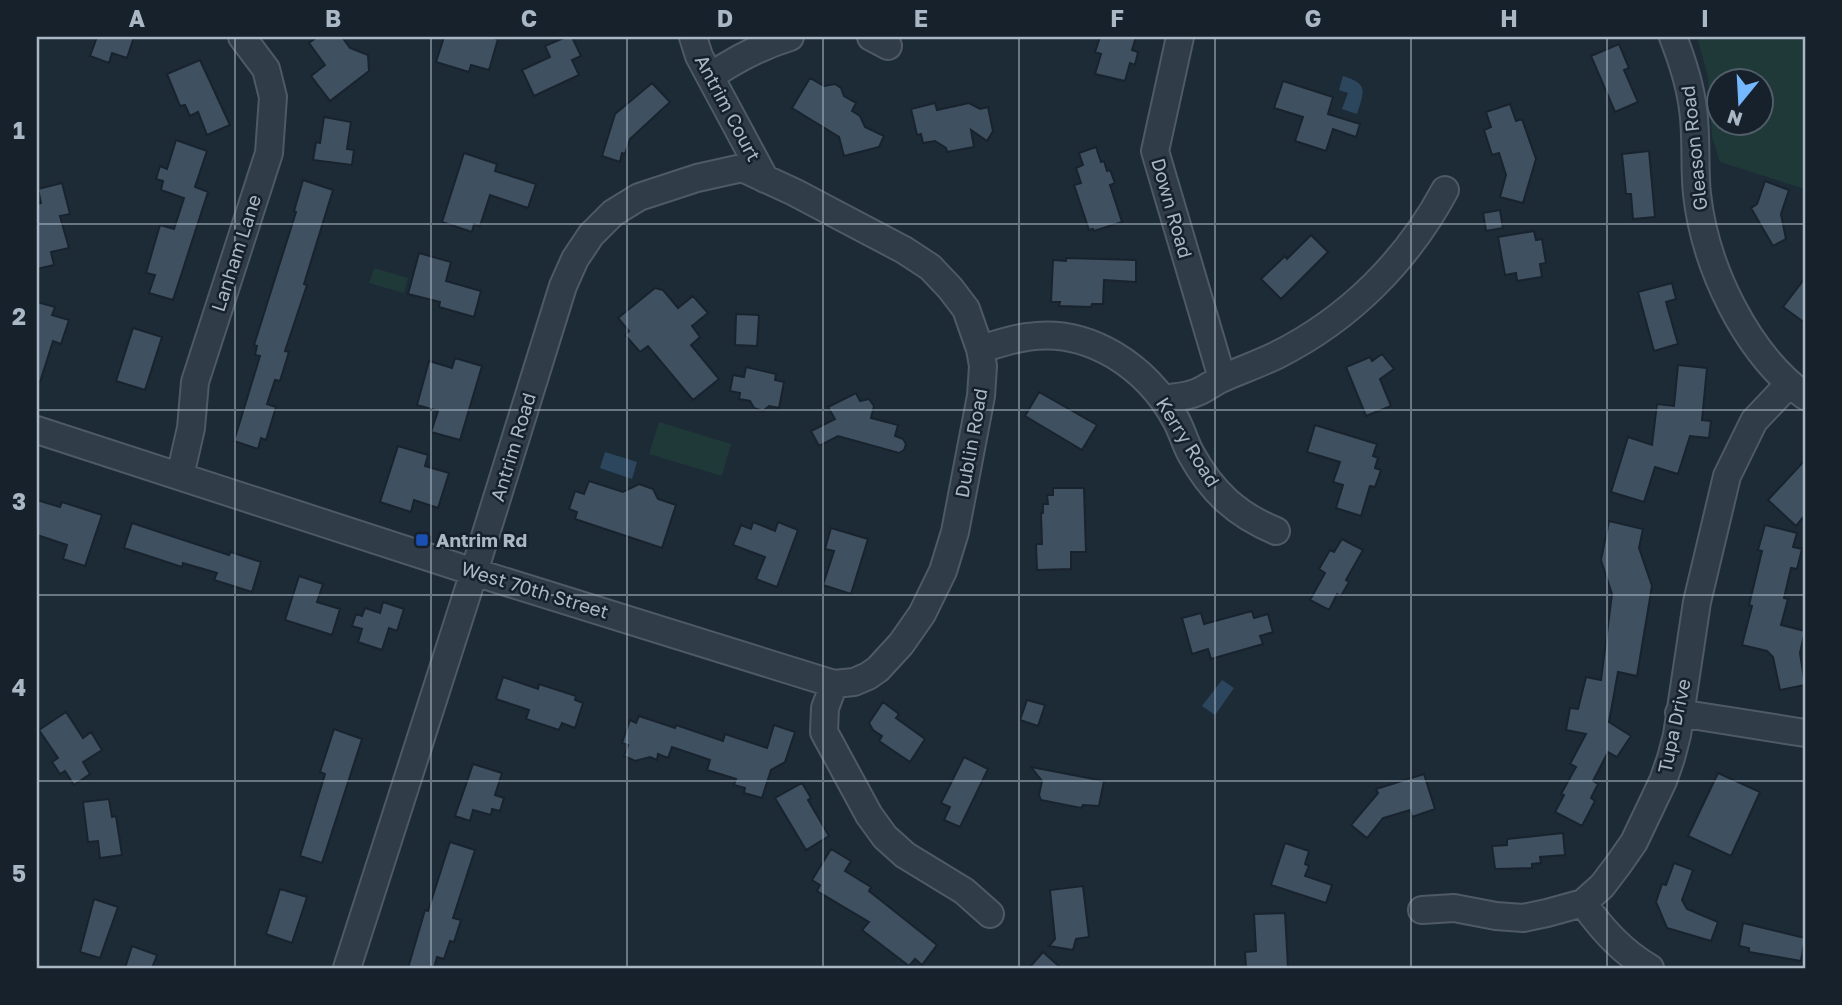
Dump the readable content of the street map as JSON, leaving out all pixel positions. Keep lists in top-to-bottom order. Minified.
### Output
{"streets":{"street":["Antrim Court","Gleason Road","Down Road","Lanham Lane","Kerry Road","Dublin Road","Antrim Road","West 70th Street","Tupa Drive"]},"crossings":[["Antrim Court","Dublin Road"],["Antrim Court","Antrim Road"],["Gleason Road","Tupa Drive"],["Lanham Lane","West 70th Street"],["Kerry Road","Dublin Road"],["Dublin Road","Antrim Road"],["Dublin Road","West 70th Street"],["Antrim Road","West 70th Street"]],"places":{"transit":["Antrim Rd"]},"north":"bottom","grid":{"columns":["A","B","C","D","E","F","G","H","I"],"rows":["1","2","3","4","5"]}}
